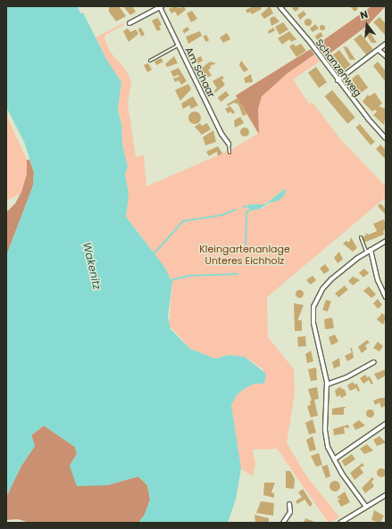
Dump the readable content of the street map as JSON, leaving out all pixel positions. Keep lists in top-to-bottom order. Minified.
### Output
{"streets":{"street":["Schanzenweg","Am Schaar"]},"water":["Wakenitz"],"parks":["Kleingartenanlage Unteres Eichholz"],"north":"top"}
